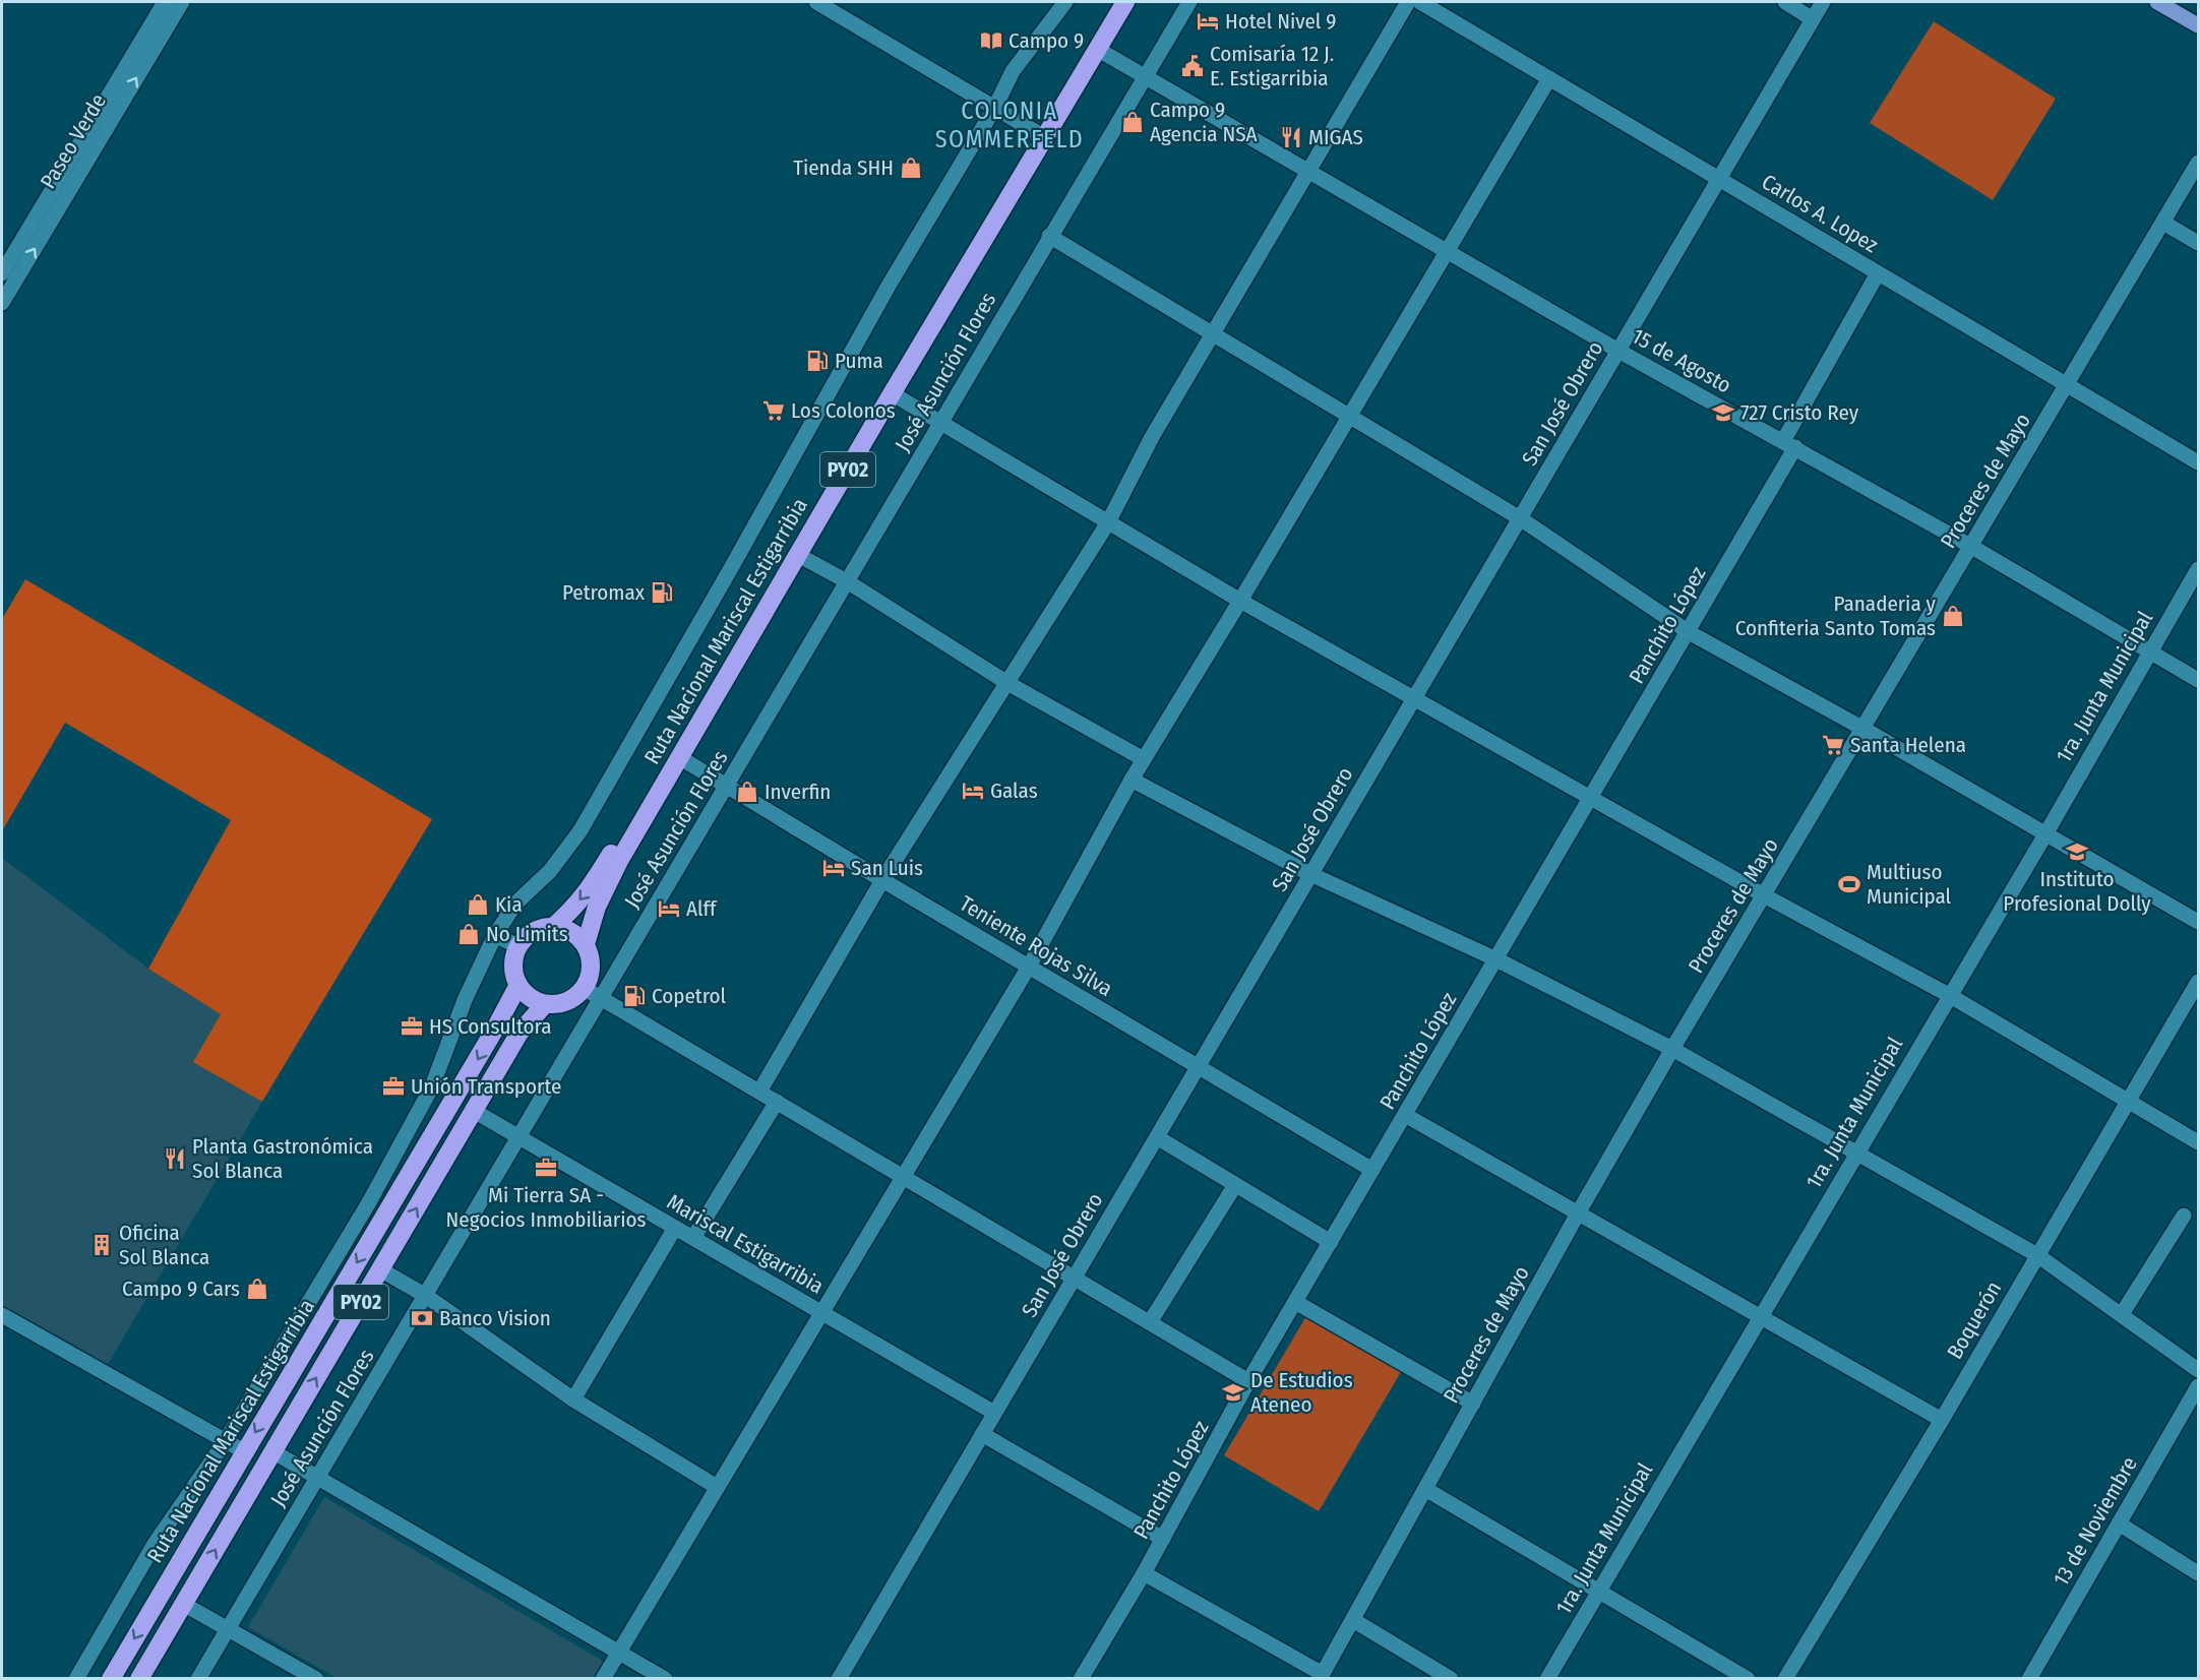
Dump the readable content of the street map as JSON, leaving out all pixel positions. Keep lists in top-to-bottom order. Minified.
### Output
{"streets":{"highway":["PY02","Ruta Nacional Mariscal Estigarribia"],"street":["Paseo Verde","Carlos A. Lopez","15 de Agosto","José Asunción Flores","San José Obrero","Proceres de Mayo","Panchito López","1ra. Junta Municipal","Teniente Rojas Silva","Mariscal Estigarribia","Boquerón","13 de Noviembre"]},"crossings":[["Carlos A. Lopez","San José Obrero"],["Carlos A. Lopez","Proceres de Mayo"],["Carlos A. Lopez","Panchito López"],["15 de Agosto","José Asunción Flores"],["15 de Agosto","San José Obrero"],["15 de Agosto","Proceres de Mayo"],["15 de Agosto","Panchito López"],["15 de Agosto","Ruta Nacional Mariscal Estigarribia"],["15 de Agosto","1ra. Junta Municipal"],["José Asunción Flores","Teniente Rojas Silva"],["José Asunción Flores","Mariscal Estigarribia"],["San José Obrero","Teniente Rojas Silva"],["San José Obrero","Mariscal Estigarribia"],["PY02","Ruta Nacional Mariscal Estigarribia"],["PY02","Mariscal Estigarribia"],["Panchito López","Teniente Rojas Silva"],["Ruta Nacional Mariscal Estigarribia","Teniente Rojas Silva"]],"districts":["COLONIA SOMMERFELD"],"places":{"hotel":["Hotel Nivel 9","Galas","San Luis","Alff"],"library":["Campo 9"],"public building":["Comisaría 12 J. E. Estigarribia"],"shop":["Campo 9 Agencia NSA","Tienda SHH","Panaderia y Confiteria Santo Tomas","Inverfin","Kia","No Limits","Campo 9 Cars"],"restaurant":["MIGAS","Planta Gastronómica Sol Blanca"],"fuel station":["Puma","Petromax","Copetrol"],"supermarket":["Los Colonos","Santa Helena"],"school or university":["727 Cristo Rey","Instituto Profesional Dolly","De Estudios Ateneo"],"sports":["Multiuso Municipal"],"office":["HS Consultora","Unión Transporte","Mi Tierra SA - Negocios Inmobiliarios"],"building":["Oficina Sol Blanca"],"bank":["Banco Vision"]}}
